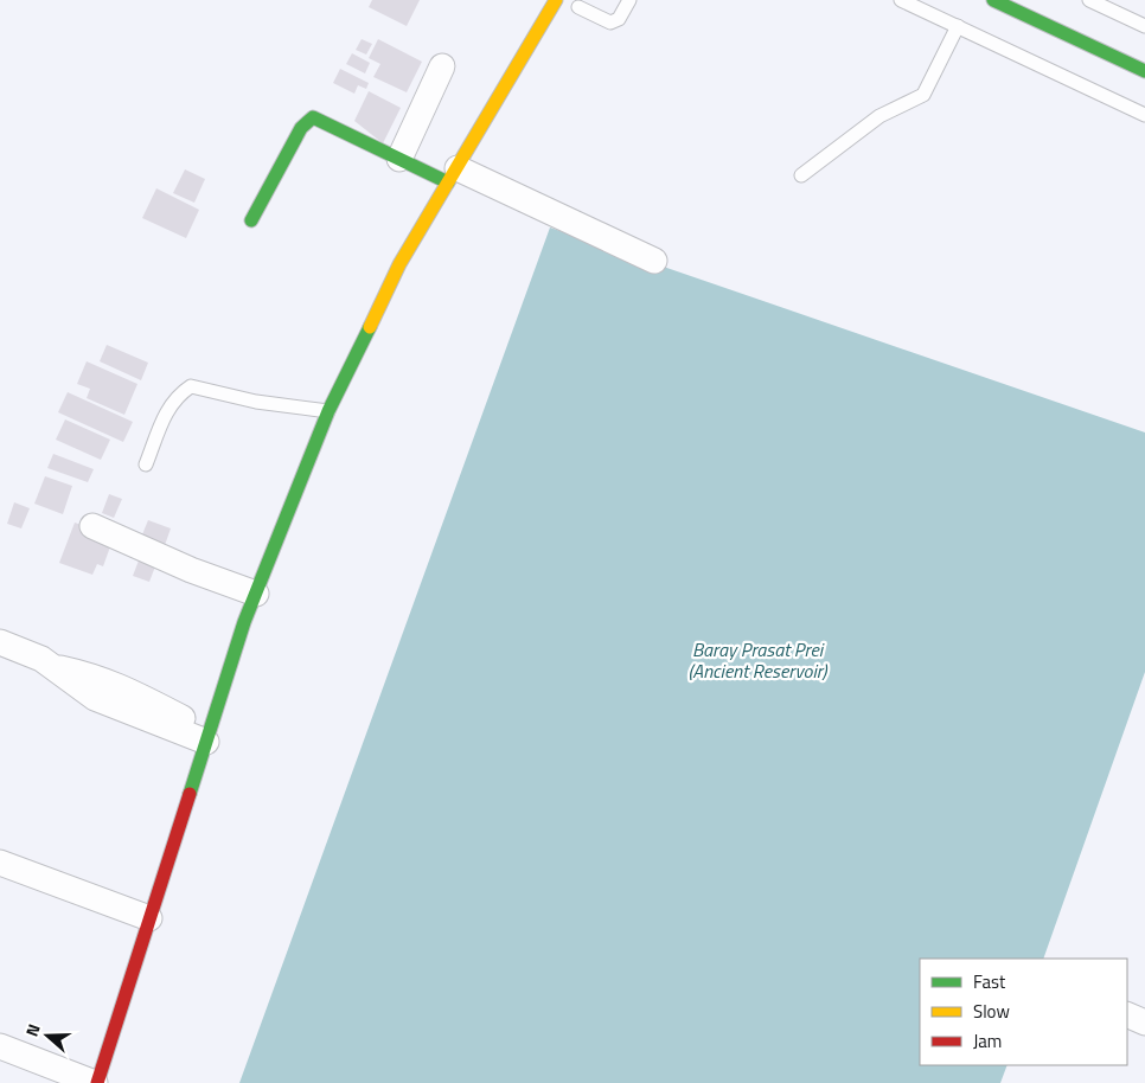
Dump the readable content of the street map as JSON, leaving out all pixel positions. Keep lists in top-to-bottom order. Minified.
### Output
{"water":["Baray Prasat Prei (Ancient Reservoir)"],"legend":["Fast","Slow","Jam"],"north":"left"}
